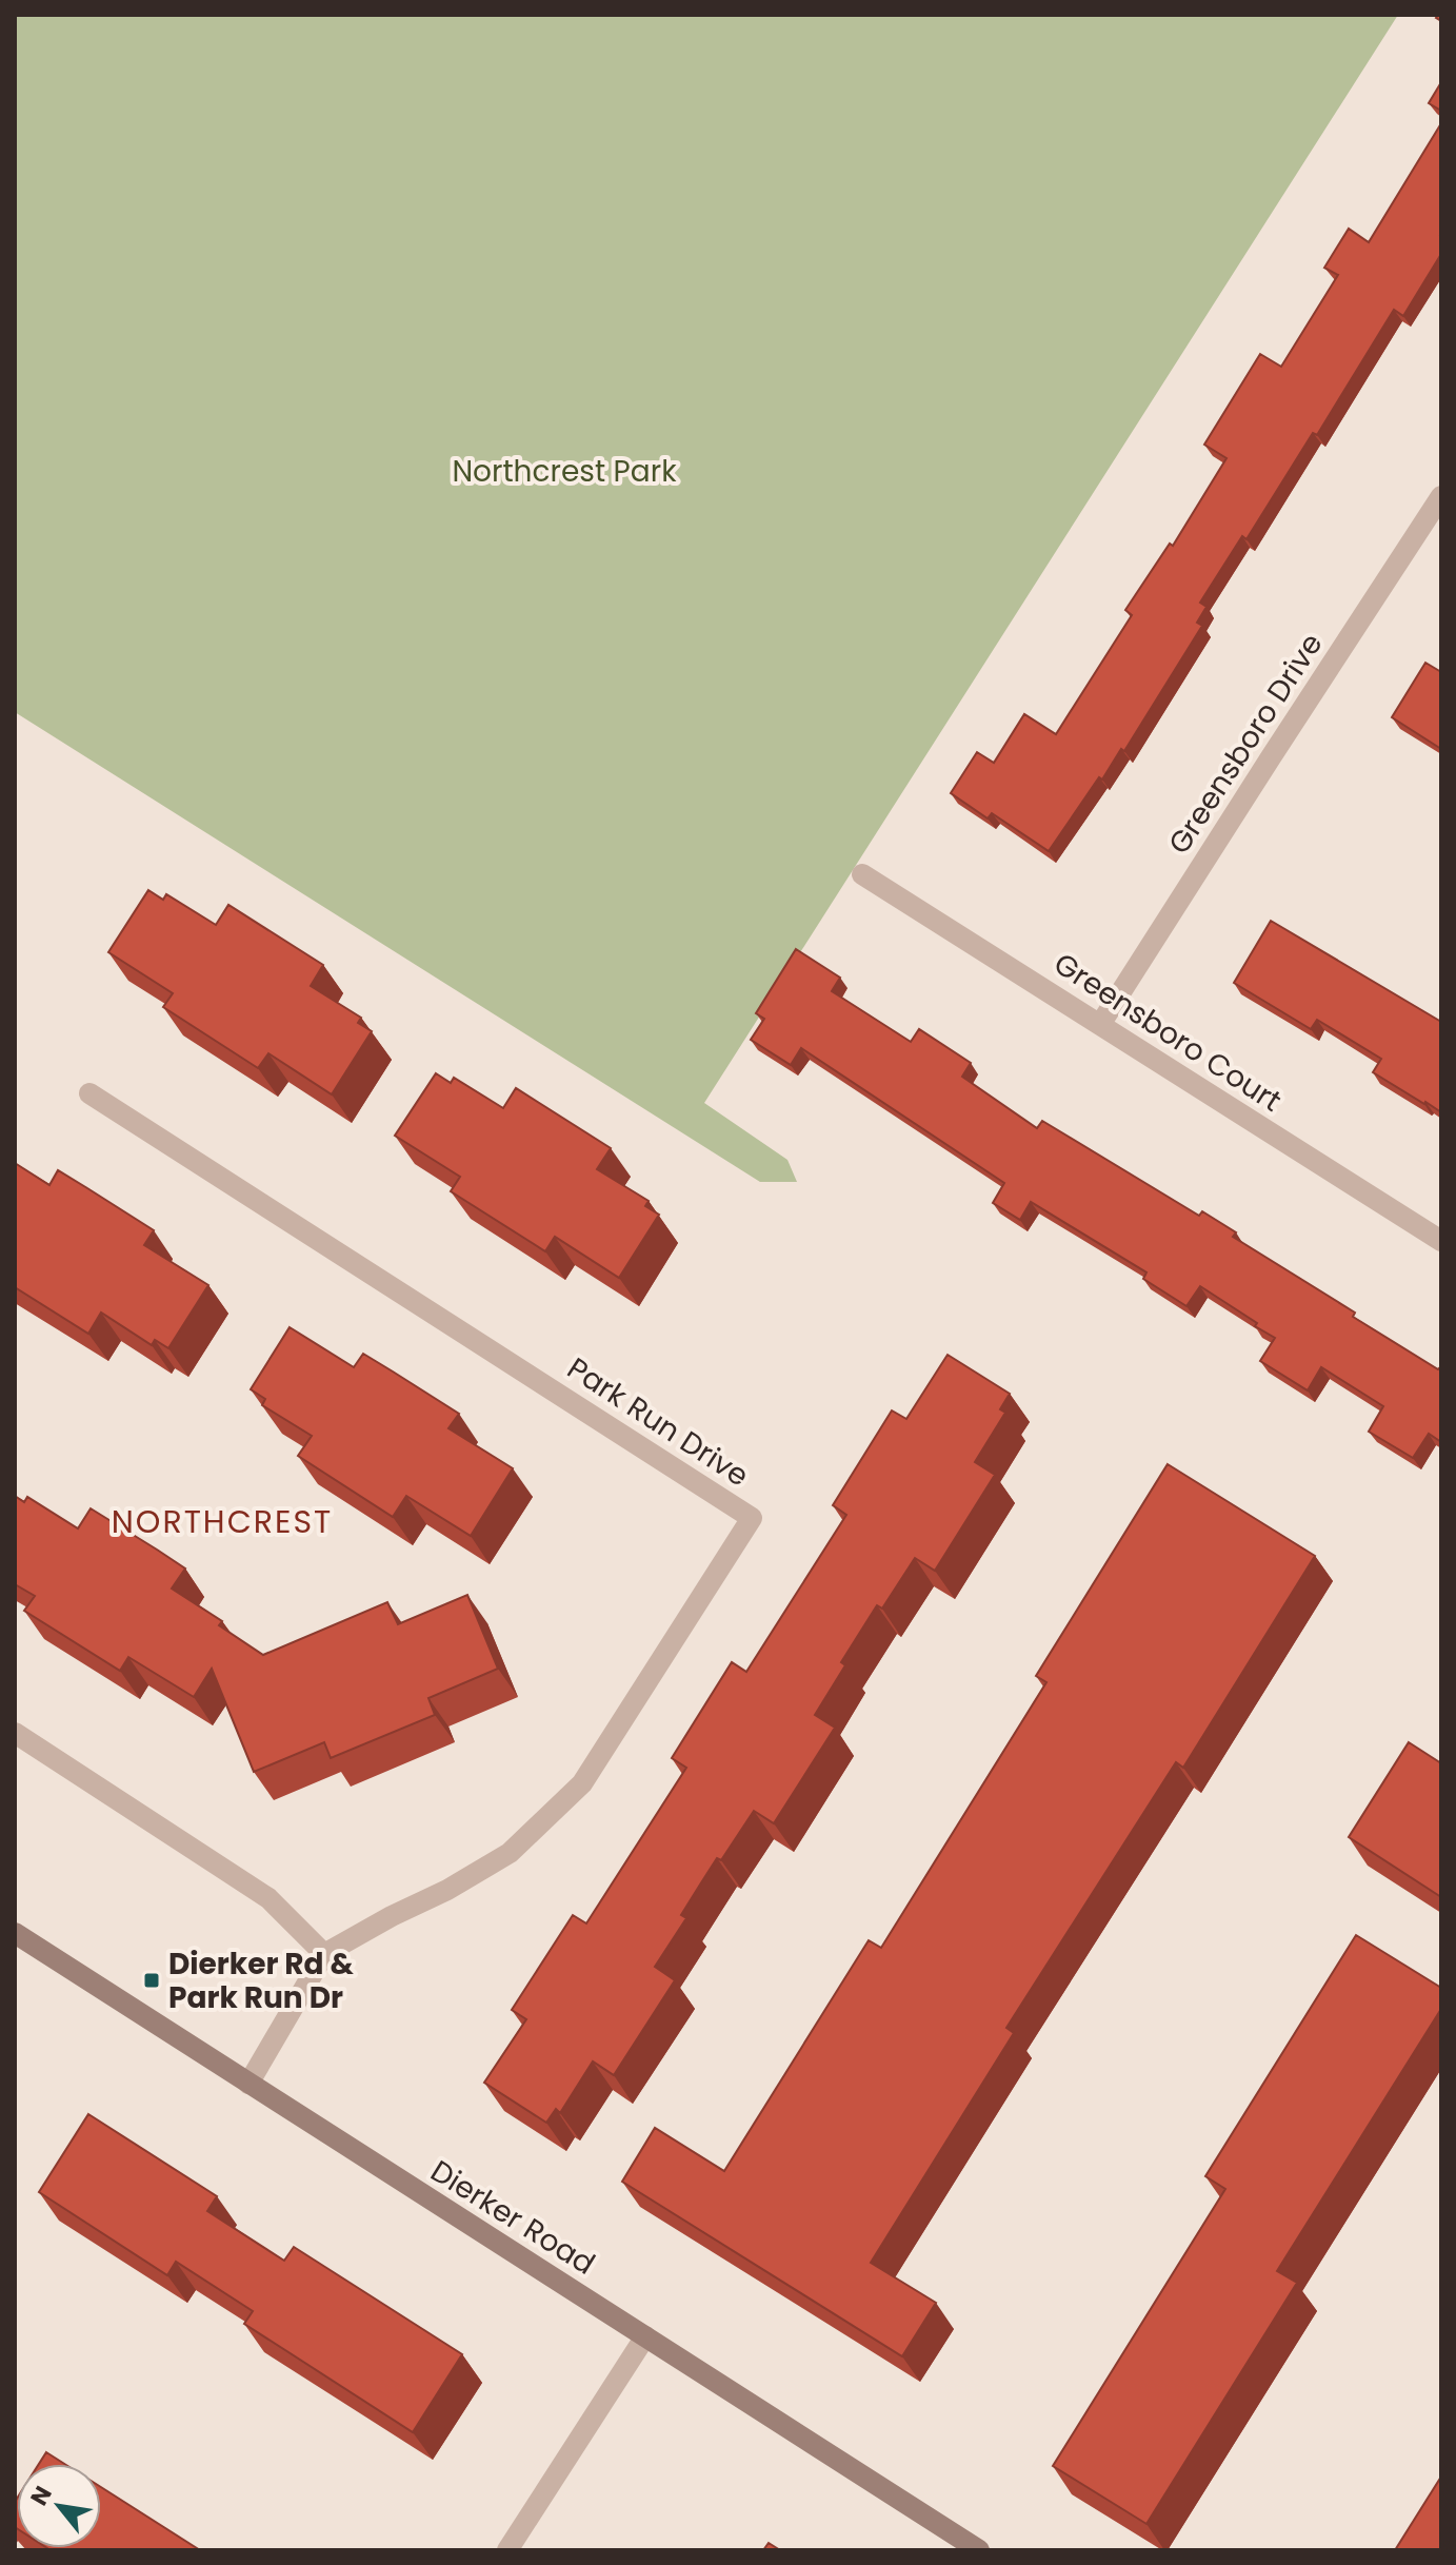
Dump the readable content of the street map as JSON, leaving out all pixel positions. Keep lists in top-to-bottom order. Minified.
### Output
{"streets":{"street":["Greensboro Drive","Greensboro Court","Park Run Drive","Dierker Road"]},"crossings":[["Greensboro Drive","Greensboro Court"]],"districts":["NORTHCREST"],"parks":["Northcrest Park"],"places":{"transit":["Dierker Rd & Park Run Dr"]},"north":"top left"}
